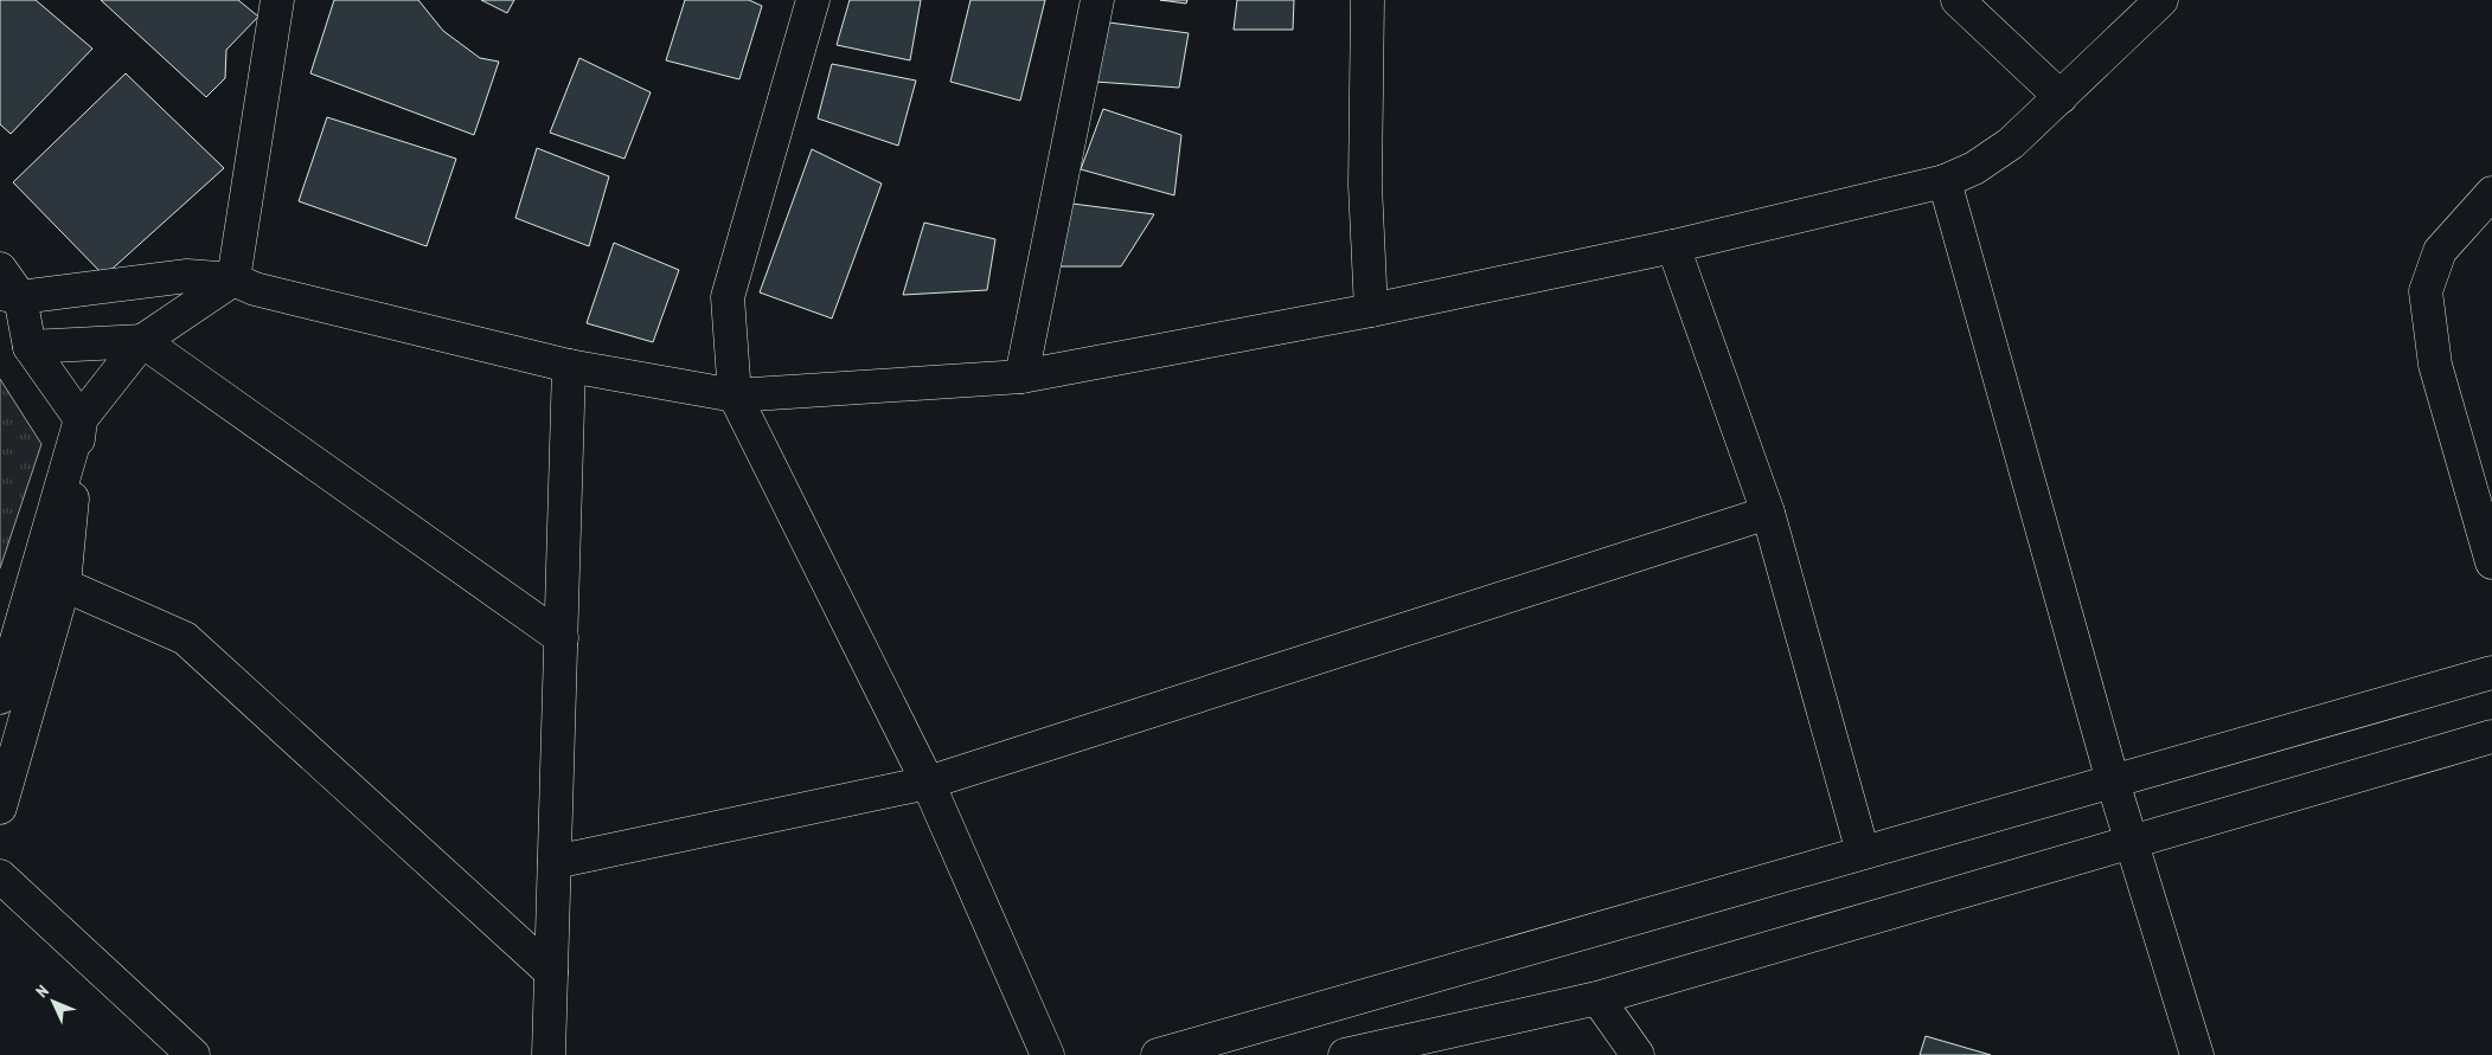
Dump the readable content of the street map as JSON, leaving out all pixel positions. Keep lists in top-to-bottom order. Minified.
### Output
{"north":"top left"}
